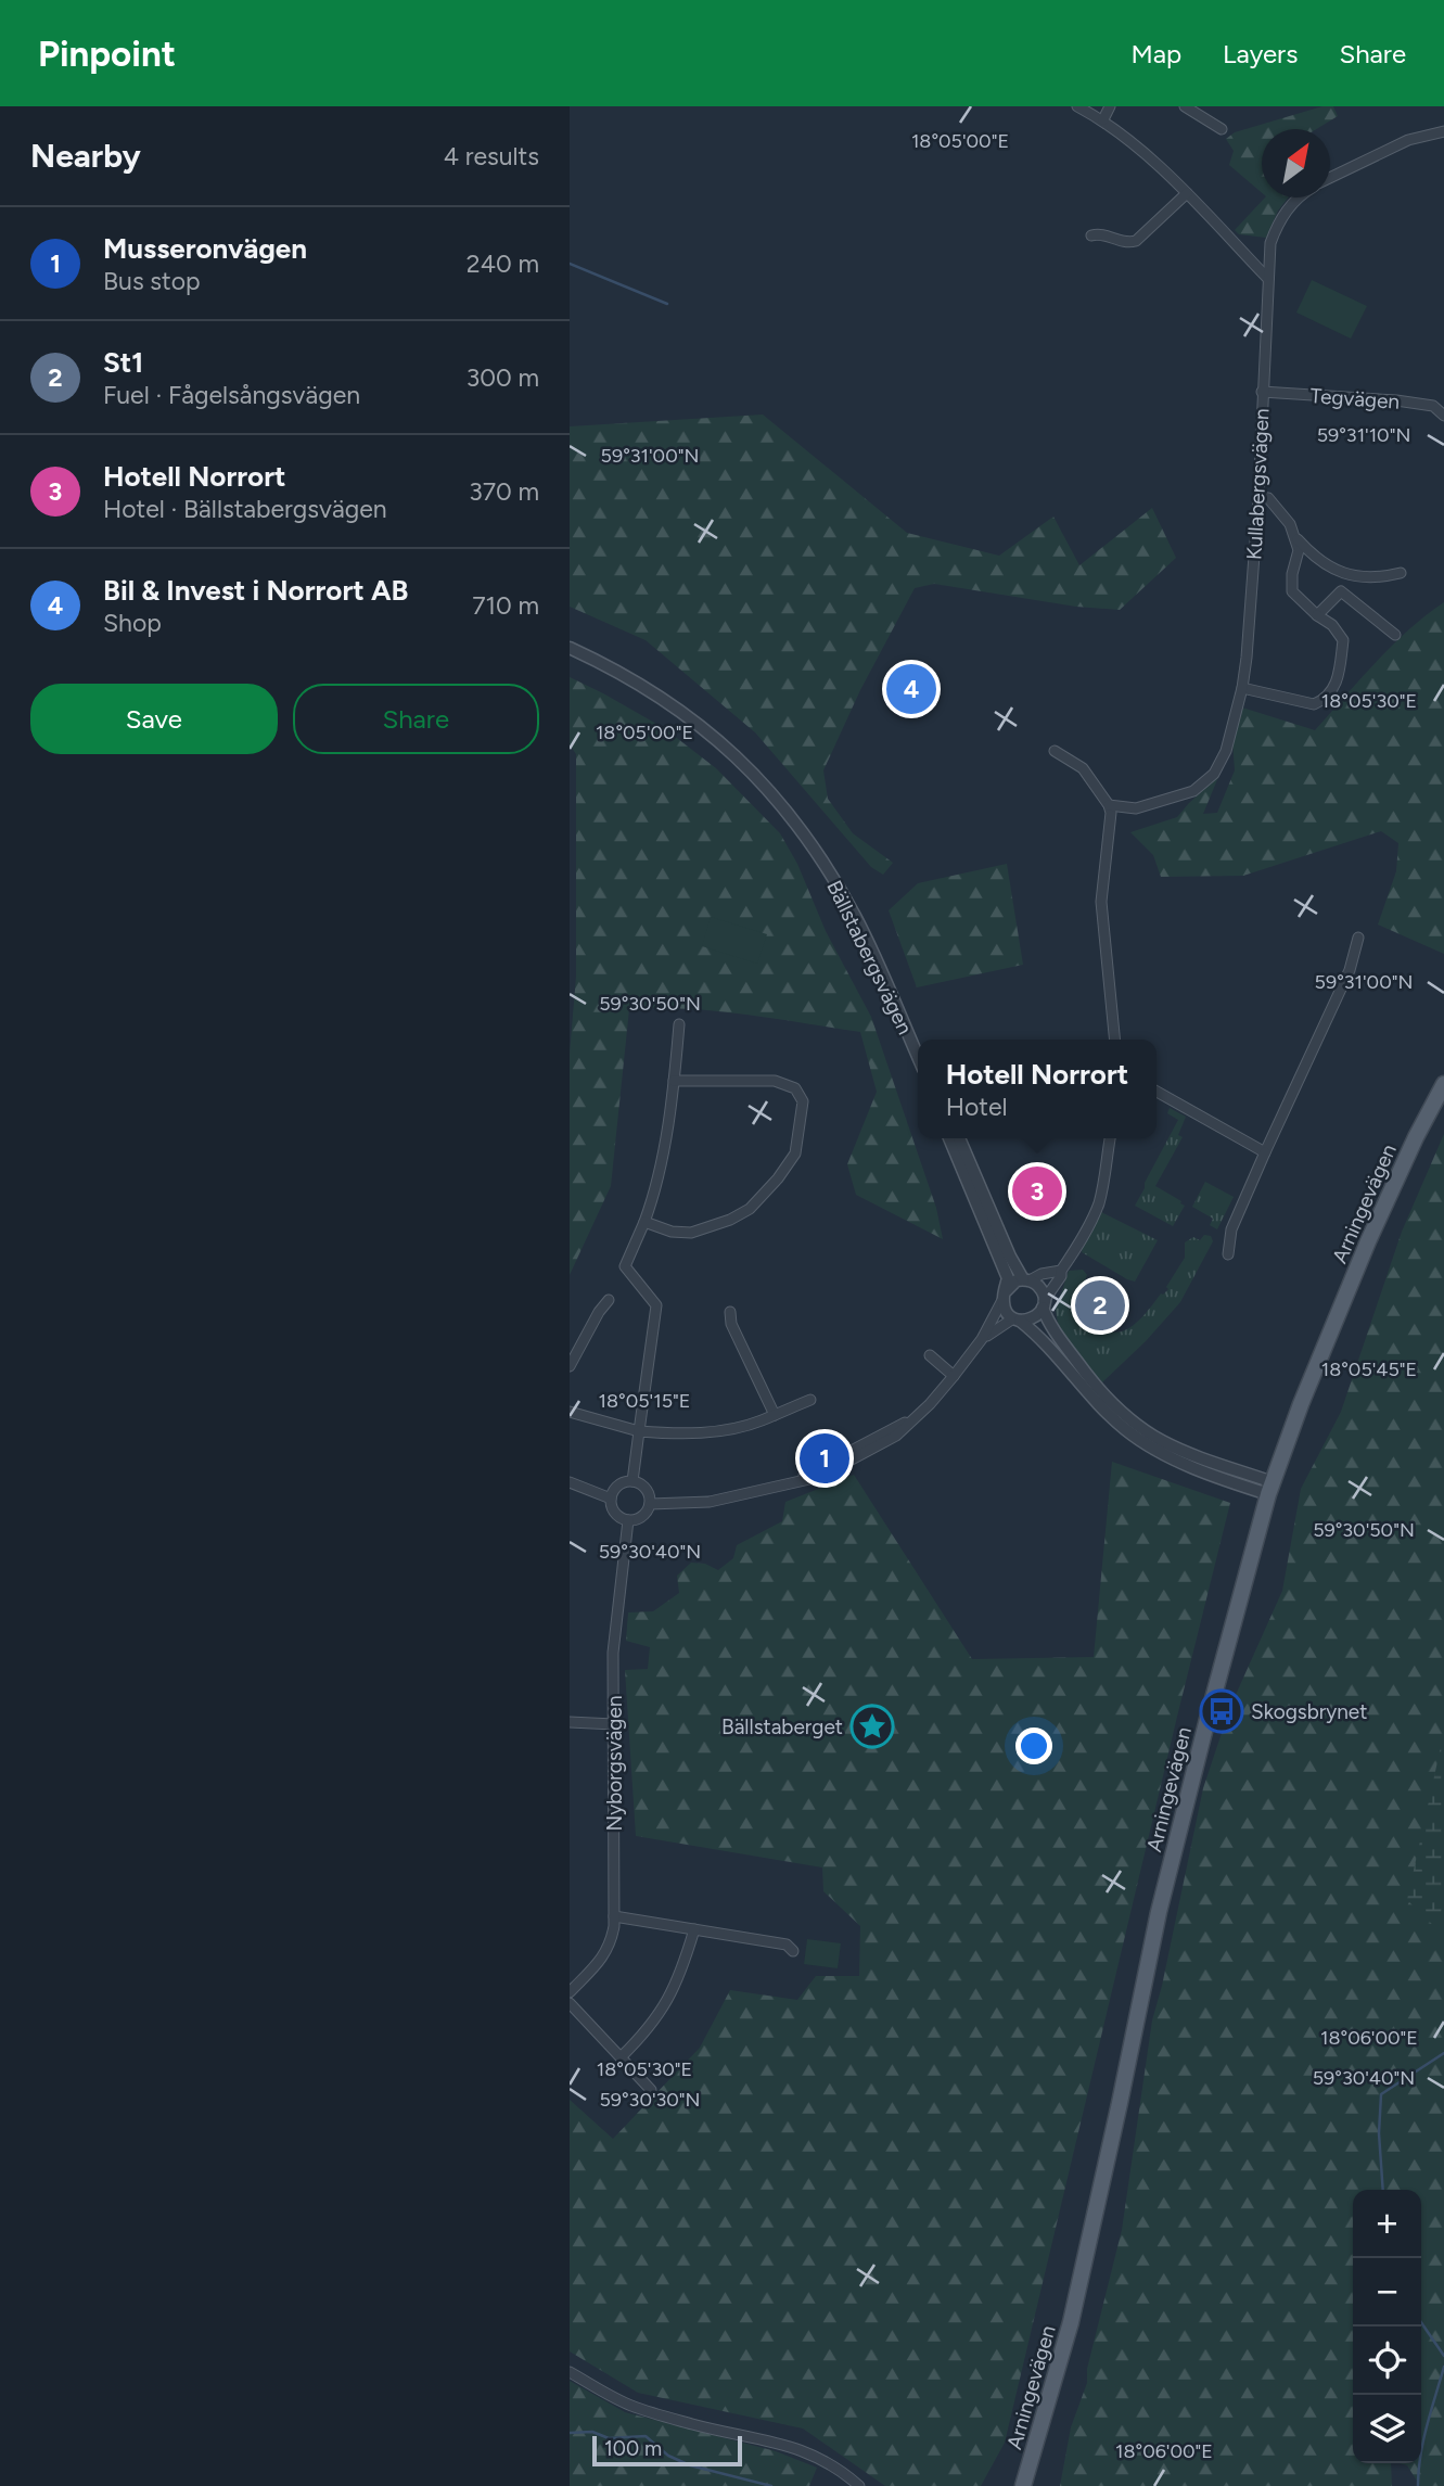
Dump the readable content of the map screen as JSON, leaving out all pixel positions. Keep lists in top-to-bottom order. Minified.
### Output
{"streets":{"main road":["Arningevägen"],"street":["Tegvägen","Kullabergsvägen","Bällstabergsvägen","Nyborgsvägen"]},"crossings":[["Tegvägen","Kullabergsvägen"]],"places":{"bus stop":["Skogsbrynet"],"place":["Bällstaberget"]},"scale_bar":"100 m","north":"top right","page":{"header":"Pinpoint","nav":["Map","Layers","Share"],"heading":["Nearby","4 results"],"list":[{"mark":"1","name":"Musseronvägen","note":"Bus stop","value":"240 m"},{"mark":"2","name":"St1","note":"Fuel · Fågelsångsvägen","value":"300 m"},{"mark":"3","name":"Hotell Norrort","note":"Hotel · Bällstabergsvägen","value":"370 m"},{"mark":"4","name":"Bil & Invest i Norrort AB","note":"Shop","value":"710 m"}],"pins":["4","3","2","1"],"buttons":["Save","Share"],"popup":["Hotell Norrort","Hotel"],"map_buttons":["+","−"],"scale":"100 m"},"coordinates":["18°05'00\"E","59°31'10\"N","59°31'00\"N","18°05'30\"E","59°30'50\"N","18°05'45\"E","18°05'15\"E","59°30'40\"N","18°06'00\"E","59°30'30\"N"]}
